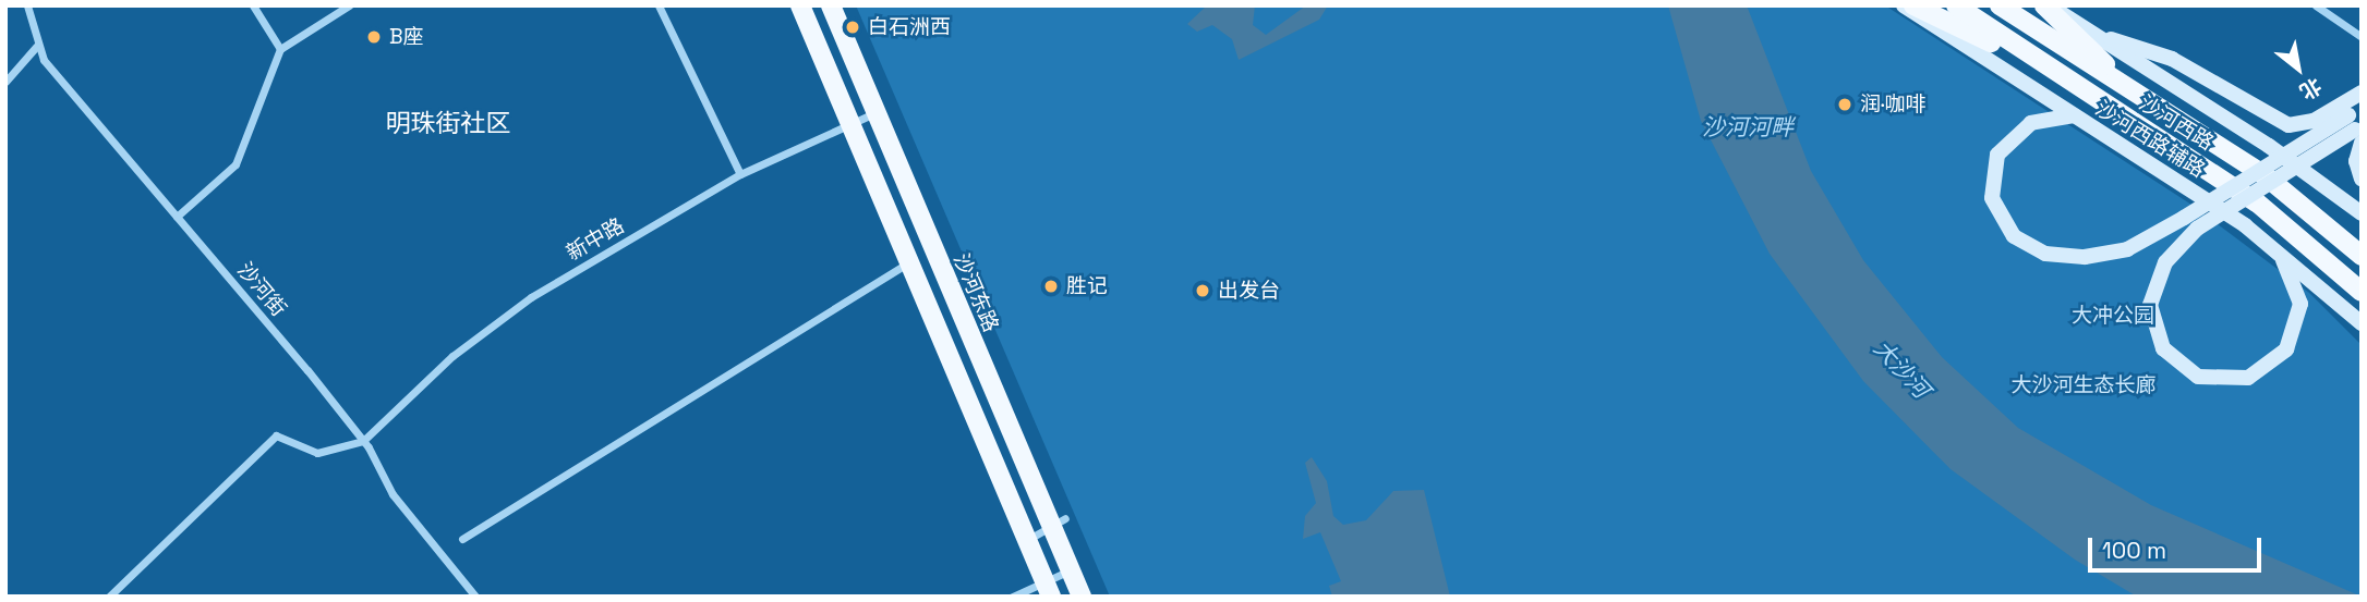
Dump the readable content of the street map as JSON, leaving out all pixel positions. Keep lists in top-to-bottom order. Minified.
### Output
{"streets":{"main road":["沙河西路","沙河西路辅路","沙河东路"],"street":["新中路","沙河街"]},"crossings":[["新中路","沙河街"],["新中路","沙河东路"]],"districts":["明珠街社区"],"water":["沙河河畔","大沙河"],"parks":["大冲公园","大沙河生态长廊"],"places":["白石洲西","B座","润·咖啡","胜记","出发台"],"scale_bar":"100 m","north":"bottom right"}
